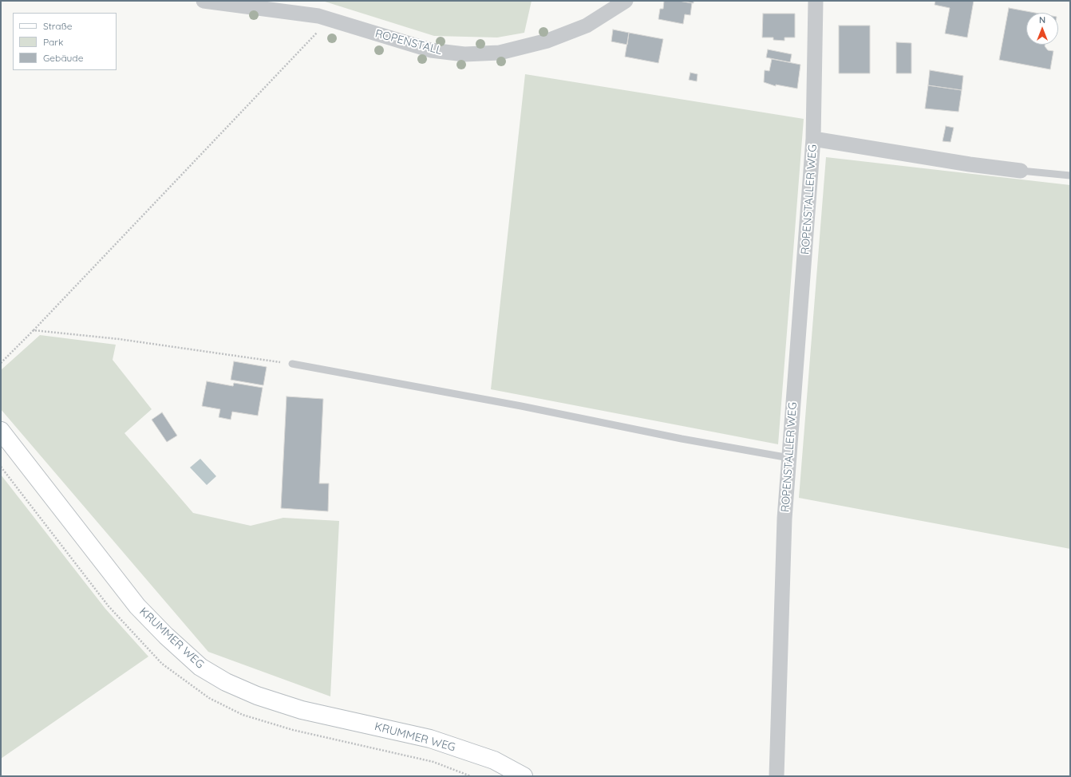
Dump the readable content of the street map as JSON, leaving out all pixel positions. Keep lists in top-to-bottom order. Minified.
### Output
{"streets":{"main road":["KRUMMER WEG"],"street":["ROPENSTALL","ROPENSTALLER WEG"]},"legend":["Straße","Park","Gebäude"],"north":"top"}
